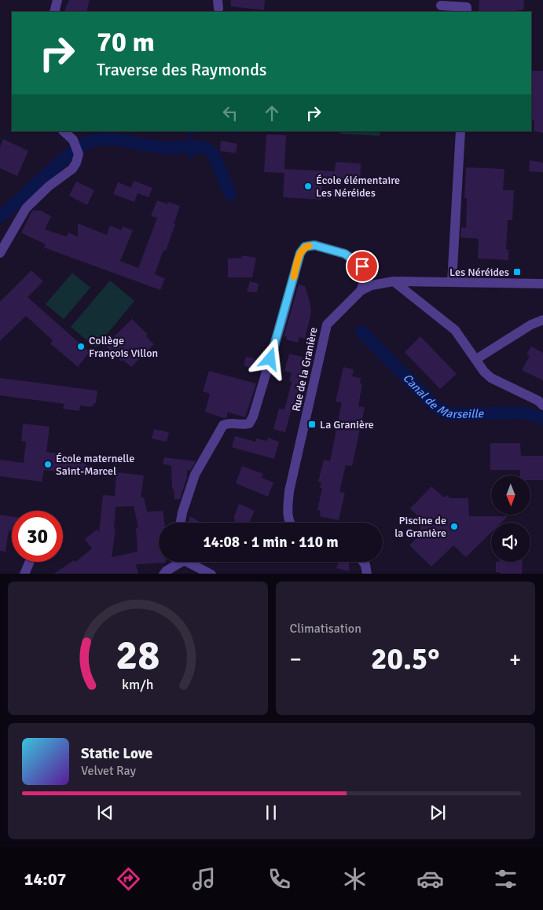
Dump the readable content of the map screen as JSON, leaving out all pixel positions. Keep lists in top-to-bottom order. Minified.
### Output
{"streets":{"street":["Rue de la Granière"]},"water":["Canal de Marseille"],"places":{"other":["École élémentaire Les Néréides","Collège François Villon","École maternelle Saint-Marcel","Piscine de la Granière"],"transit":["Les Néréides","La Granière"]},"north":"bottom","page":{"turn":["70 m","Traverse des Raymonds"],"limit":"30","trip":"14:08 · 1 min · 110 m","tile":"Climatisation","heat":["−","20.5°","+"],"song":["Static Love","Velvet Ray"],"tabs":"14:07","gauge":["28","km/h"]}}
